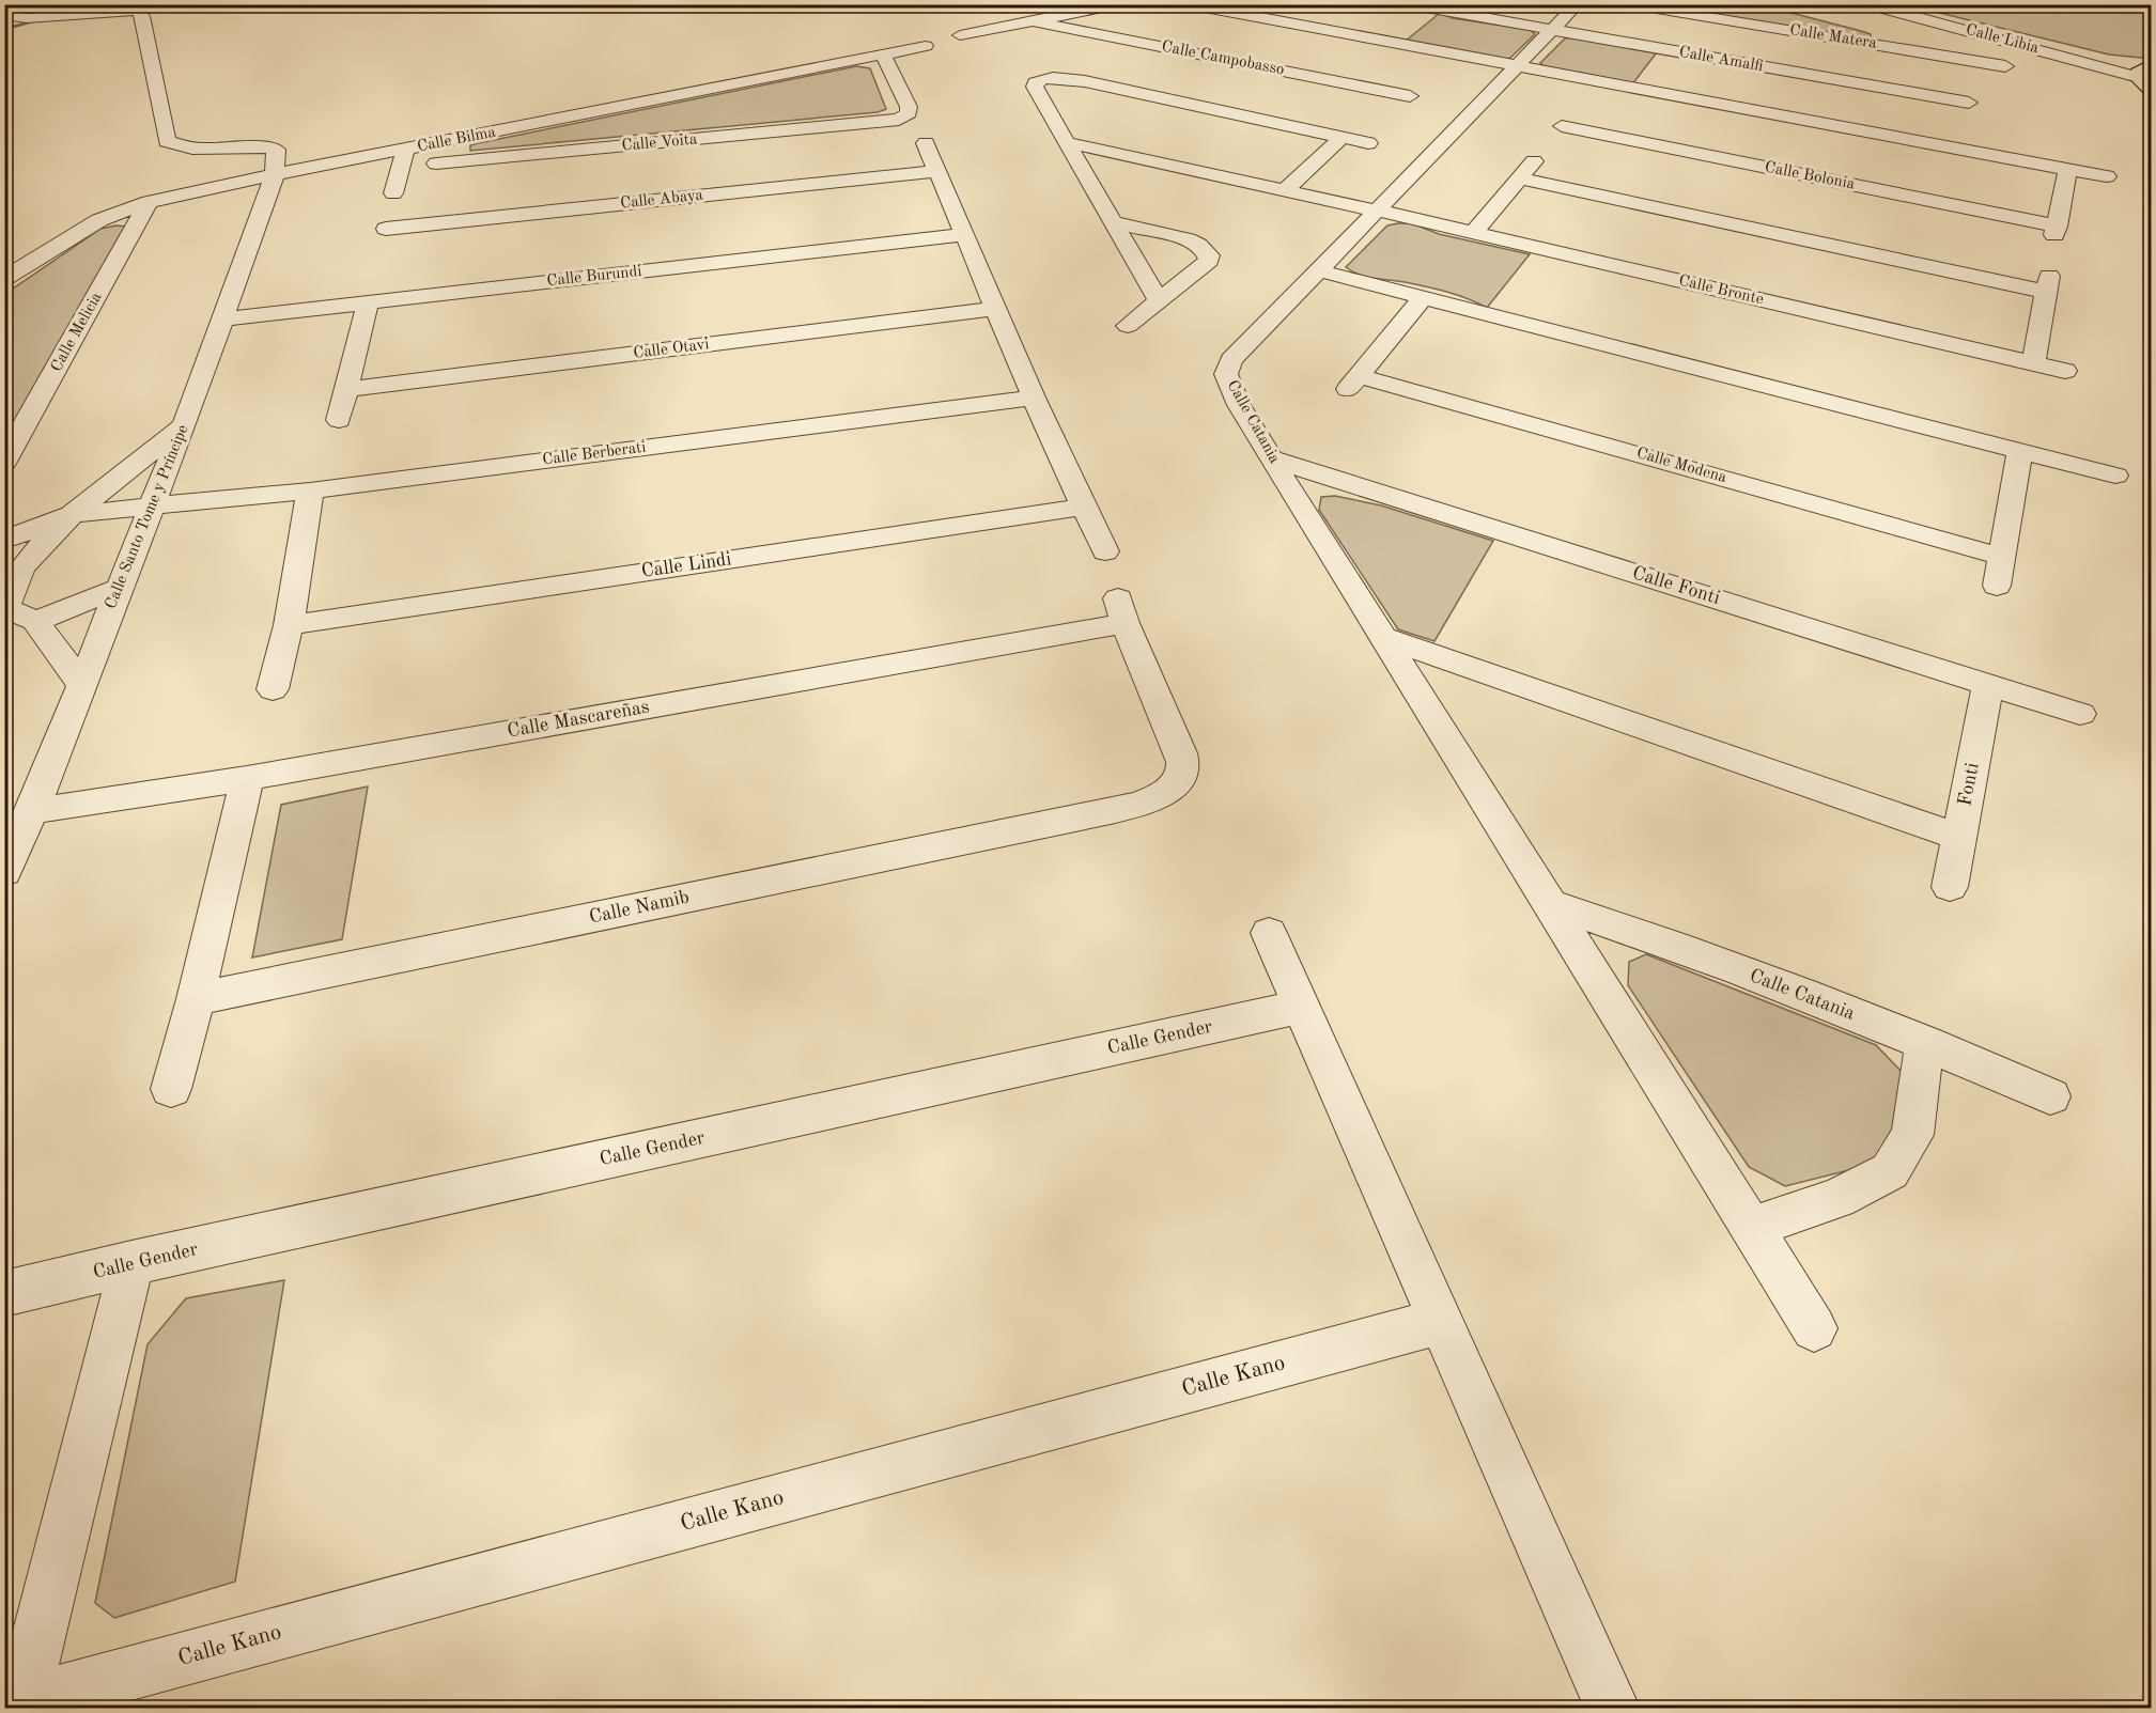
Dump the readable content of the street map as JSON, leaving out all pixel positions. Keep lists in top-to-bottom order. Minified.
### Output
{"streets":{"street":["Calle Matera","Calle Libia","Calle Campobasso","Calle Amalfi","Calle Bilma","Calle Voita","Calle Bolonia","Calle Abaya","Calle Burundi","Calle Bronte","Calle Melicia","Calle Otavi","Calle Catania","Calle Berberati","Calle Modena","Calle Santo Tome y Príncipe","Calle Lindi","Calle Fonti","Calle Mascareñas","Fonti","Calle Namib","Calle Gender","Calle Kano"]},"crossings":[["Calle Matera","Calle Amalfi"],["Calle Amalfi","Calle Catania"],["Calle Bilma","Calle Voita"],["Calle Bilma","Calle Abaya"],["Calle Bilma","Calle Melicia"],["Calle Bilma","Calle Santo Tome y Príncipe"],["Calle Voita","Calle Abaya"],["Calle Burundi","Calle Santo Tome y Príncipe"],["Calle Bronte","Calle Catania"],["Calle Catania","Calle Fonti"],["Calle Berberati","Calle Santo Tome y Príncipe"],["Calle Santo Tome y Príncipe","Calle Mascareñas"],["Calle Fonti","Fonti"],["Calle Mascareñas","Calle Namib"]]}
